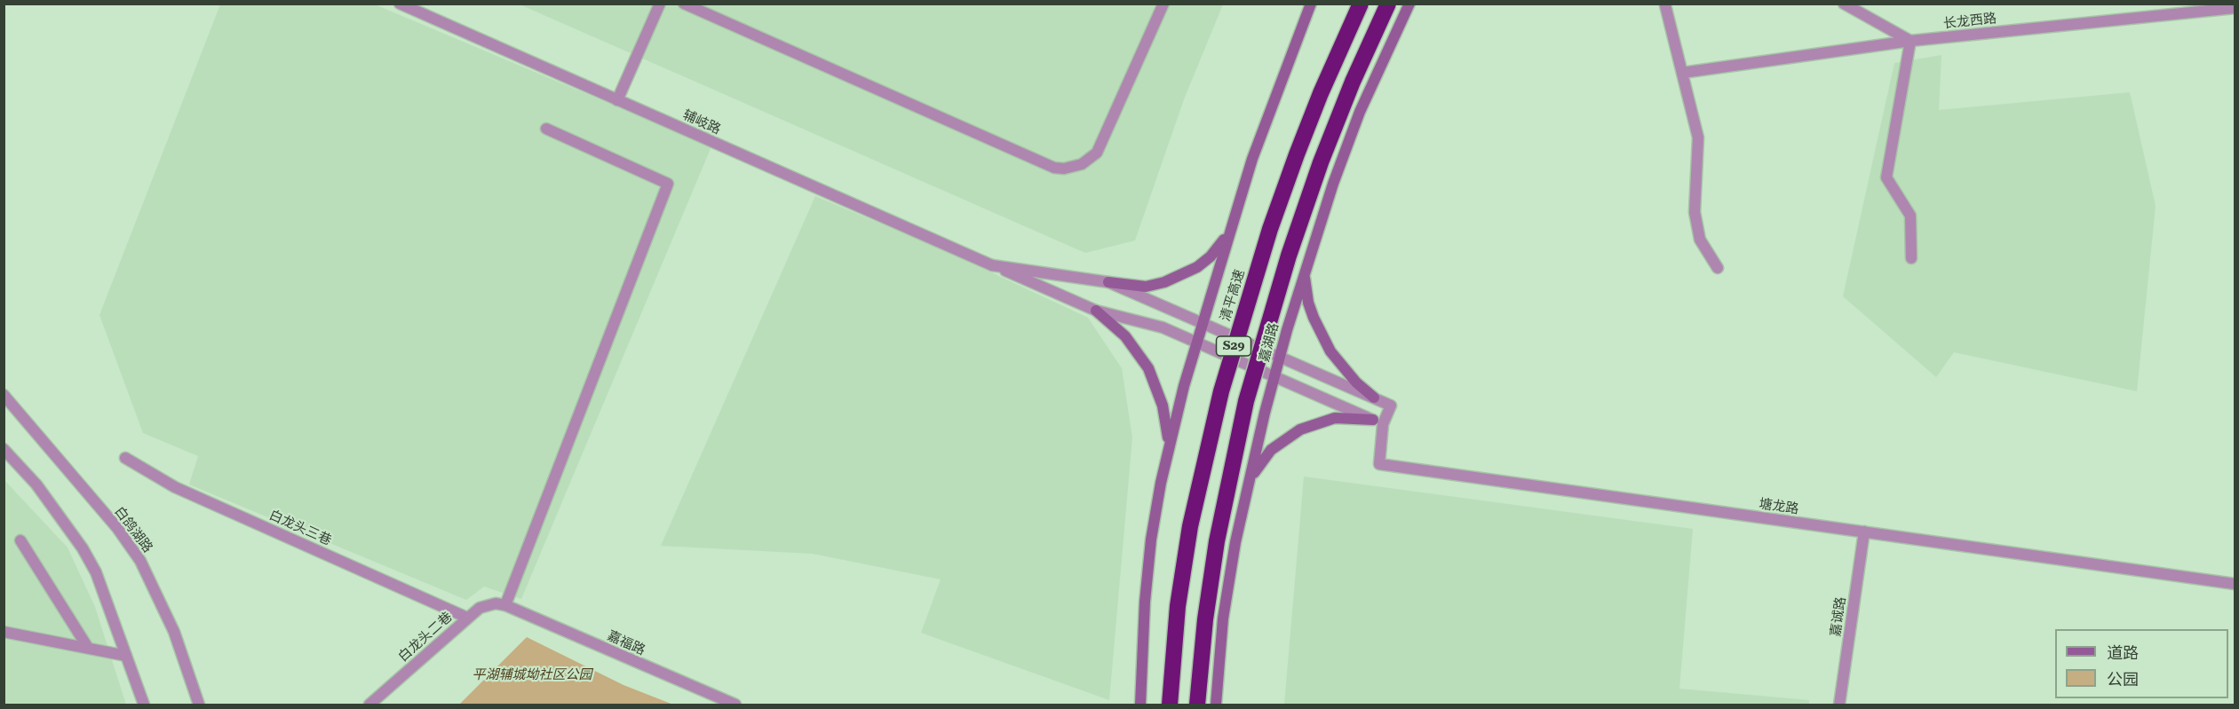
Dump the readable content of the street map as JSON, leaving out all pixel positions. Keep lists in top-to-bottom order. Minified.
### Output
{"streets":{"highway":["清平高速","S29"],"main road":["嘉湖路"],"street":["长龙西路","辅岐路","塘龙路","白龙头三巷","白鸽湖路","嘉诚路","白龙头二巷","嘉福路"]},"crossings":[["辅岐路","嘉湖路"],["辅岐路","塘龙路"],["塘龙路","嘉诚路"],["白龙头三巷","白龙头二巷"],["白龙头二巷","嘉福路"]],"parks":["平湖辅城坳社区公园"],"legend":["道路","公园"]}
